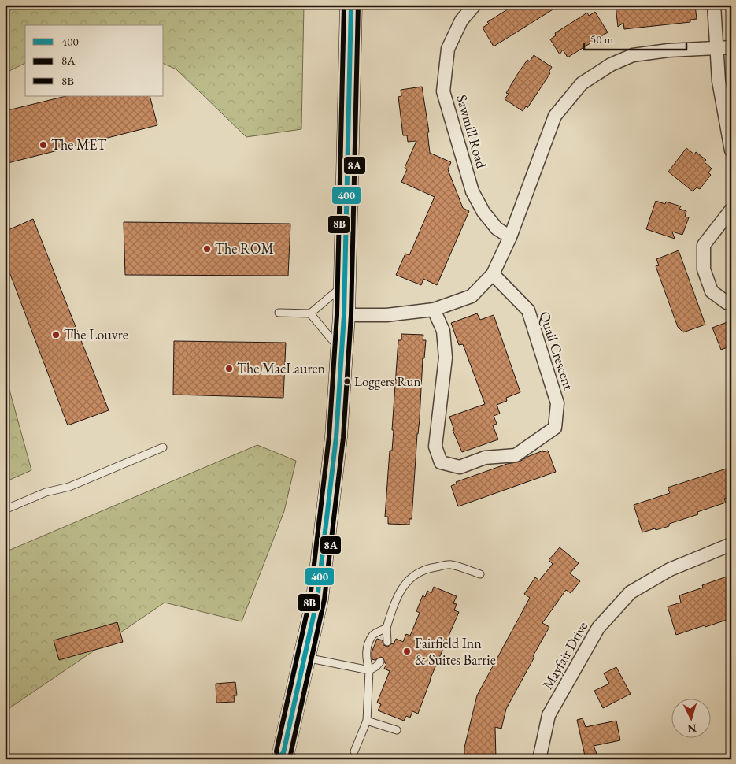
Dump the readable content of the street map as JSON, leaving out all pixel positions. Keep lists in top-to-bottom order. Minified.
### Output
{"streets":{"street":["Sawmill Road","Quail Crescent","Mayfair Drive"]},"places":["The MET","The ROM","The Louvre","The MacLauren","Loggers Run","Fairfield Inn & Suites Barrie"],"lines":["transit line 400","transit line 8A","transit line 8B"],"legend":["400","8A","8B"],"scale_bar":"50 m","north":"bottom"}
